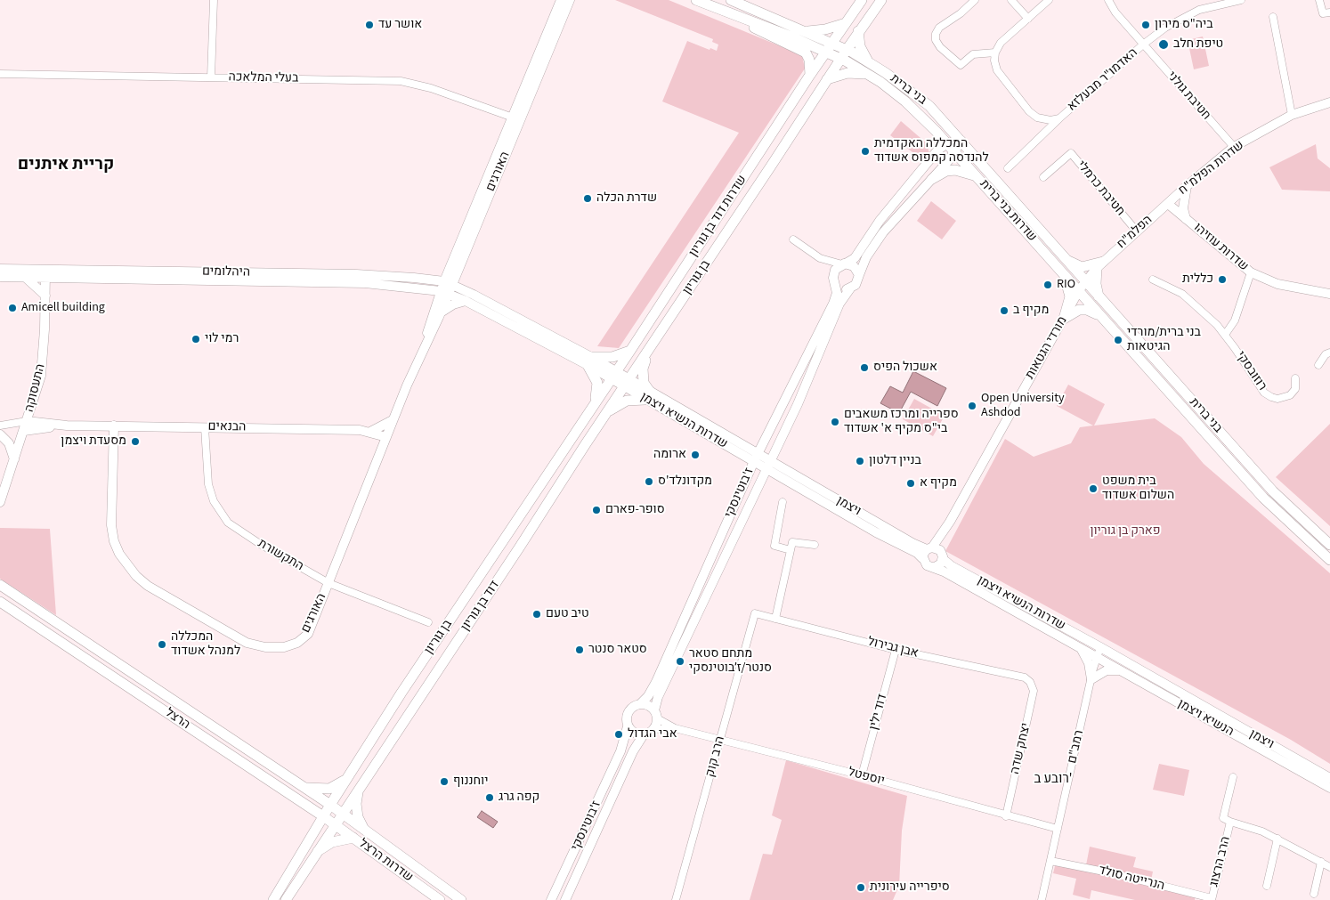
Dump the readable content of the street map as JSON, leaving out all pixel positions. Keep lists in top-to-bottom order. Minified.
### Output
{"streets":{"main road":["בני ברית","שדרות בני ברית","שדרות דוד בן גוריון","בן גוריון","דוד בן גוריון","הרצל","שדרות הרצל"],"street":["בעלי המלאכה","האדמו\"ר מבעלזא","חטיבת גולני","שדרות הפלמ\"ח","האורגים","חטיבת כרמלי","הפלמ\"ח","שדרות עוזיהו","היהלומים","מורדי הגטאות","רוזובסקי","התעסוקה","שדרות הנשיא ויצמן","הבנאים","ז'בוטינסקי","ויצמן","התקשורת","אבן גבירול","דוד ילין","הנשיא ויצמן","רמב\"ם","יצחק שדה","הרב קוק","יוספטל","הרב הרצוג","הנרייטה סולד"]},"crossings":[["בעלי המלאכה","האורגים"],["האדמו\"ר מבעלזא","חטיבת גולני"],["בני ברית","שדרות בני ברית"],["בני ברית","שדרות דוד בן גוריון"],["בני ברית","מורדי הגטאות"],["חטיבת גולני","שדרות הפלמ\"ח"],["שדרות הפלמ\"ח","הפלמ\"ח"],["שדרות הפלמ\"ח","שדרות עוזיהו"],["האורגים","היהלומים"],["האורגים","שדרות הנשיא ויצמן"],["האורגים","הבנאים"],["האורגים","התקשורת"],["חטיבת כרמלי","הפלמ\"ח"],["שדרות בני ברית","שדרות דוד בן גוריון"],["שדרות בני ברית","מורדי הגטאות"],["שדרות דוד בן גוריון","בן גוריון"],["שדרות דוד בן גוריון","שדרות הנשיא ויצמן"],["הפלמ\"ח","שדרות עוזיהו"],["היהלומים","התעסוקה"],["היהלומים","שדרות הנשיא ויצמן"],["בן גוריון","שדרות הנשיא ויצמן"],["בן גוריון","הרצל"],["מורדי הגטאות","שדרות הנשיא ויצמן"],["מורדי הגטאות","ויצמן"],["התעסוקה","הבנאים"],["שדרות הנשיא ויצמן","ז'בוטינסקי"],["שדרות הנשיא ויצמן","ויצמן"],["שדרות הנשיא ויצמן","דוד בן גוריון"],["שדרות הנשיא ויצמן","הנשיא ויצמן"],["שדרות הנשיא ויצמן","רמב\"ם"],["הבנאים","התקשורת"],["ז'בוטינסקי","ויצמן"],["ז'בוטינסקי","יוספטל"],["ויצמן","רמב\"ם"],["דוד בן גוריון","הרצל"],["דוד בן גוריון","שדרות הרצל"],["אבן גבירול","דוד ילין"],["אבן גבירול","יצחק שדה"],["אבן גבירול","הרב קוק"],["דוד ילין","יוספטל"],["הנשיא ויצמן","רמב\"ם"],["הרצל","שדרות הרצל"],["רמב\"ם","יוספטל"],["רמב\"ם","הנרייטה סולד"],["יצחק שדה","יוספטל"],["הרב קוק","יוספטל"],["הרב הרצוג","הנרייטה סולד"]],"districts":["קריית איתנים","רובע ב'"],"parks":["פארק בן גוריון"],"places":["אושר עד","ביה\"ס מירון","טיפת חלב","המכללה האקדמית להנדסה קמפוס אשדוד","שדרת הכלה","כללית","RIO","Amicell building","מקיף ב","רמי לוי","בני ברית/מורדי הגיטאות","אשכול הפיס","Open University Ashdod","ספרייה ומרכז משאבים בי\"ס מקיף א' אשדוד","מסעדת ויצמן","ארומה","בניין דלטון","מקדונלד'ס","מקיף א","בית משפט השלום אשדוד","סופר-פארם","טיב טעם","המכללה למנהל אשדוד","סטאר סנטר","מתחם סטאר סנטר/ז׳בוטינסקי","אבי הגדול","יוחננוף","קפה גרג","סיפרייה עירונית"]}
